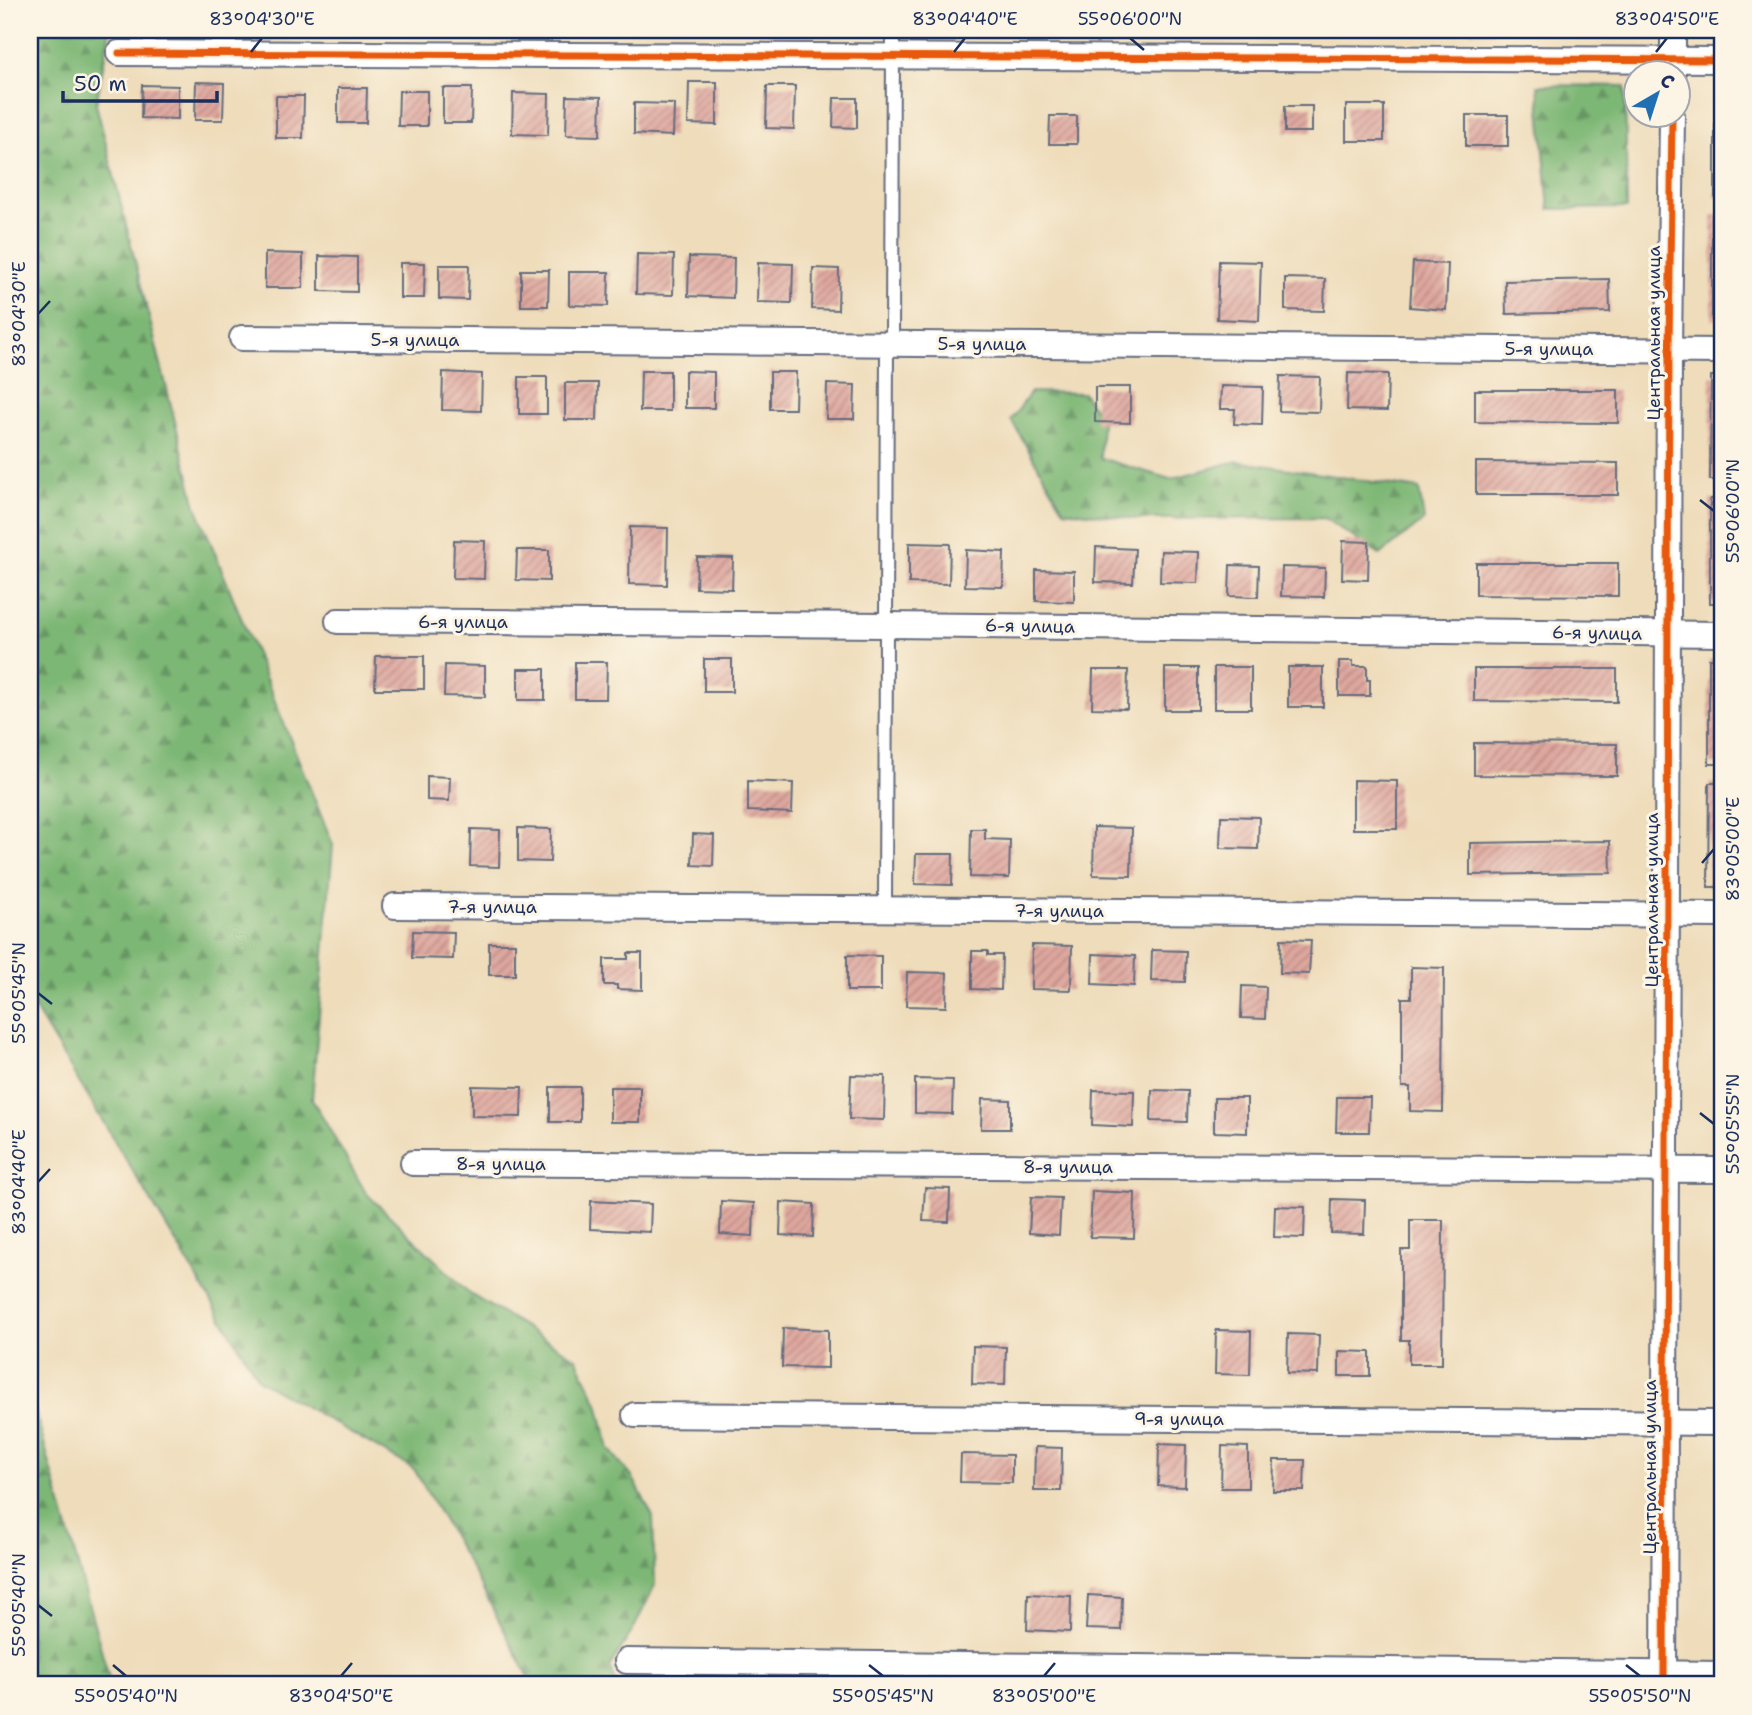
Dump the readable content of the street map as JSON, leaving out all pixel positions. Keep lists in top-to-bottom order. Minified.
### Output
{"streets":{"street":["Центральная улица","5-я улица","6-я улица","7-я улица","8-я улица","9-я улица"]},"crossings":[["Центральная улица","5-я улица"],["Центральная улица","6-я улица"],["Центральная улица","7-я улица"],["Центральная улица","8-я улица"],["Центральная улица","9-я улица"]],"scale_bar":"50 m","north":"top right","coordinates":["83°04'30\"E","83°04'40\"E","55°06'00\"N","83°04'50\"E","83°05'00\"E","55°05'45\"N","55°05'55\"N","55°05'40\"N","55°05'50\"N"]}
